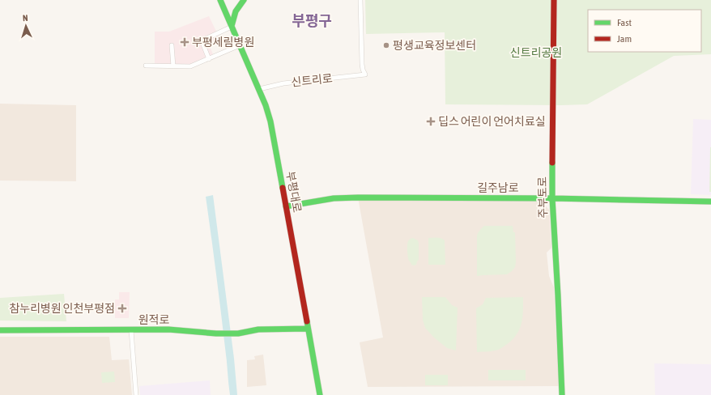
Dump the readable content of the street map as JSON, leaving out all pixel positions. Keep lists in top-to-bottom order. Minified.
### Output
{"streets":{"main road":["길주남로","부평대로","주부토로","원적로"],"street":["신트리로"]},"crossings":[["신트리로","부평대로"],["길주남로","부평대로"],["길주남로","주부토로"],["부평대로","원적로"]],"districts":["부평구"],"parks":["신트리공원"],"places":{"health":["부평세림병원","딥스 어린이 언어치료실","참누리병원 인천부평점"],"other":["평생교육정보센터"]},"legend":["Fast","Jam"],"north":"top"}
